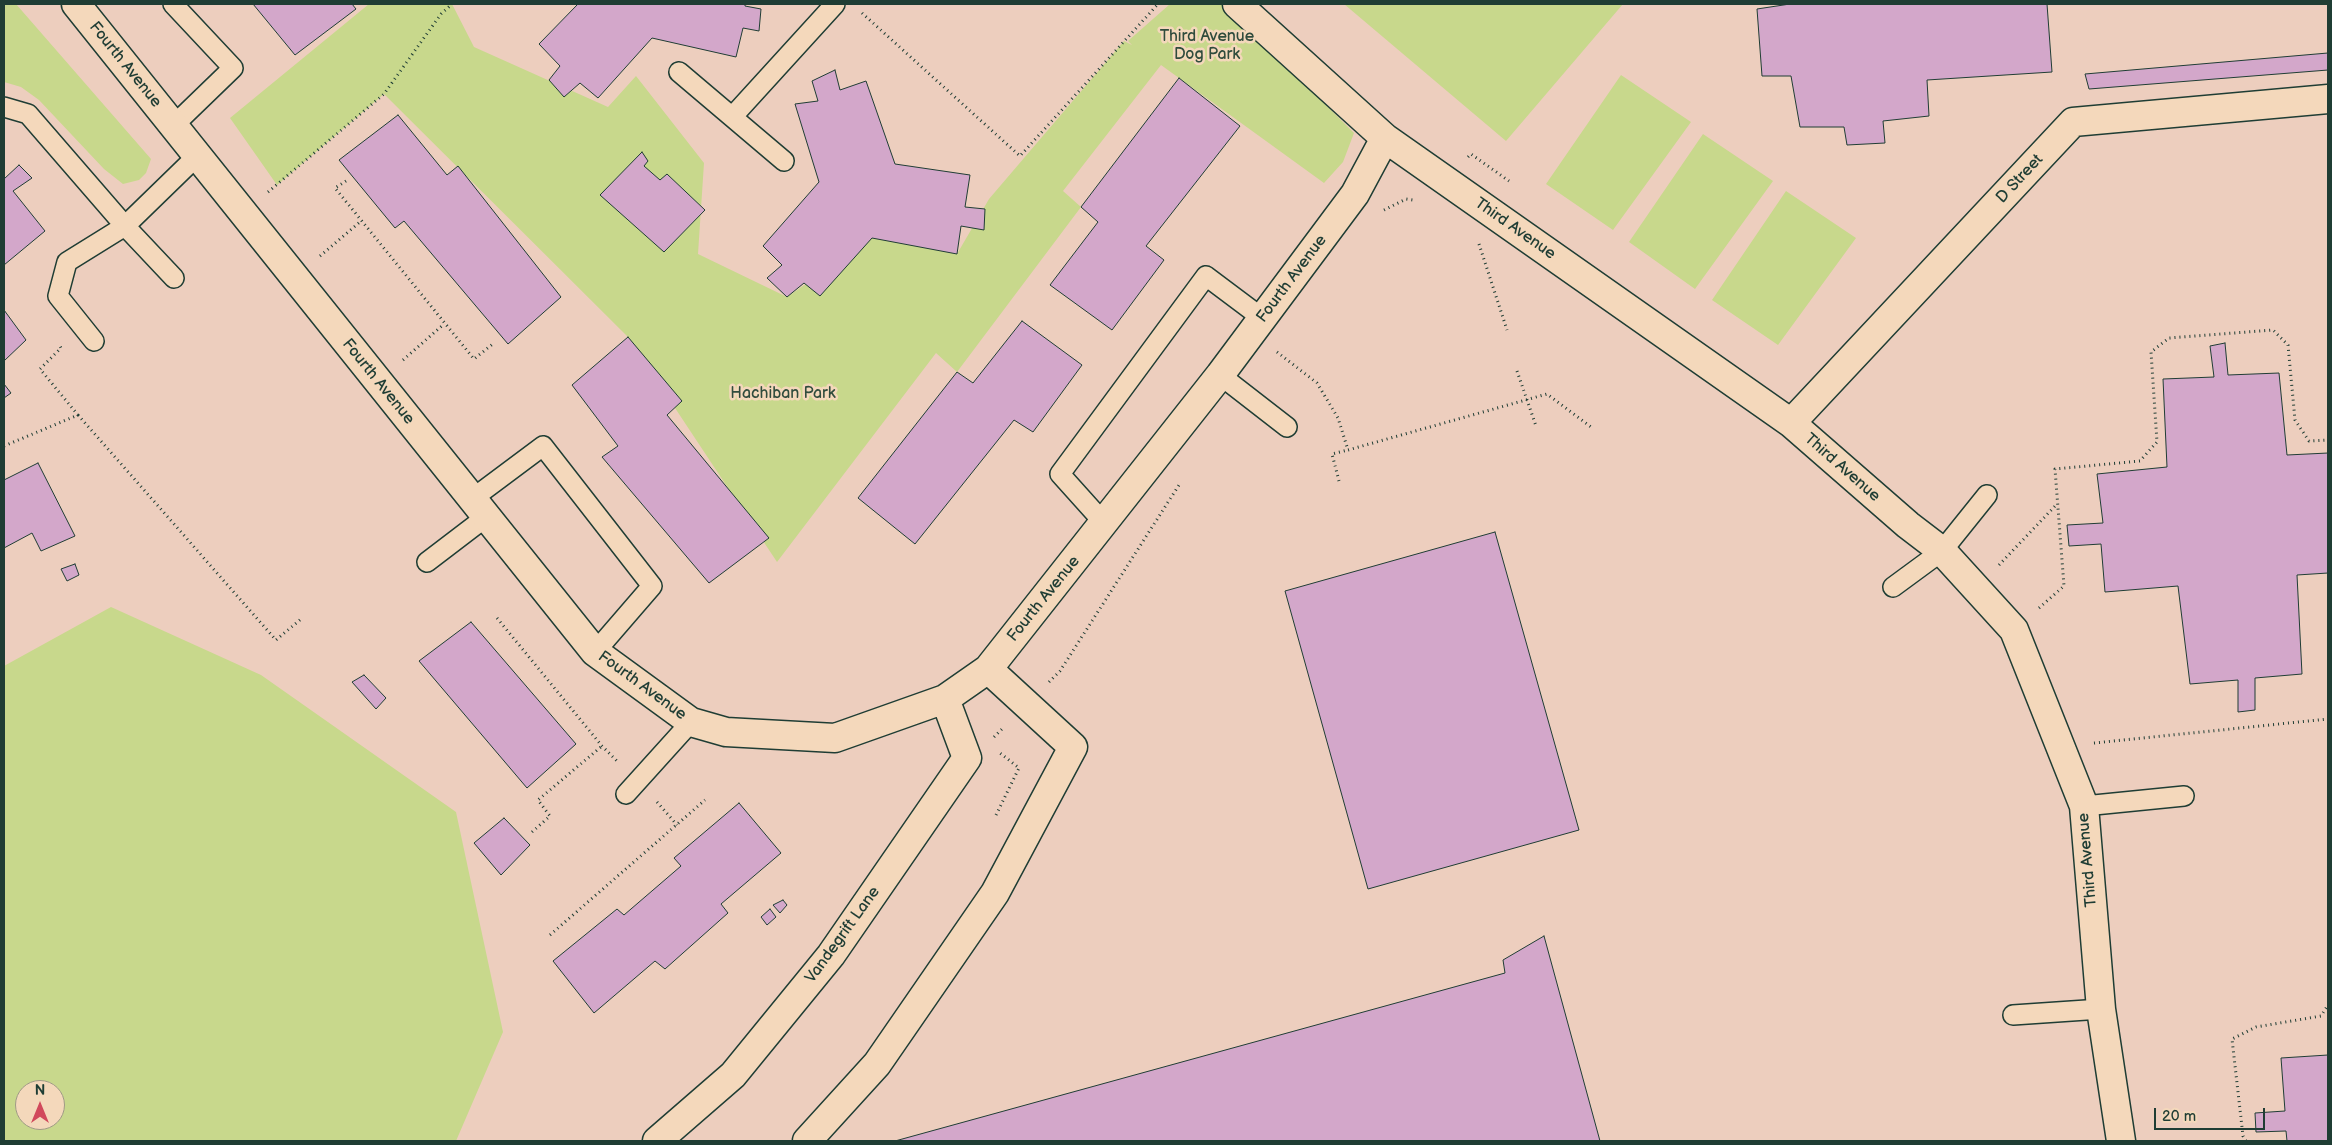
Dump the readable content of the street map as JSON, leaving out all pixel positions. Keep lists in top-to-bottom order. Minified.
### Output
{"streets":{"street":["Fourth Avenue","D Street","Third Avenue","Vandegrift Lane"]},"crossings":[["Fourth Avenue","Third Avenue"],["Fourth Avenue","Vandegrift Lane"],["D Street","Third Avenue"]],"parks":["Third Avenue Dog Park","Hachiban Park"],"scale_bar":"20 m","north":"top"}
